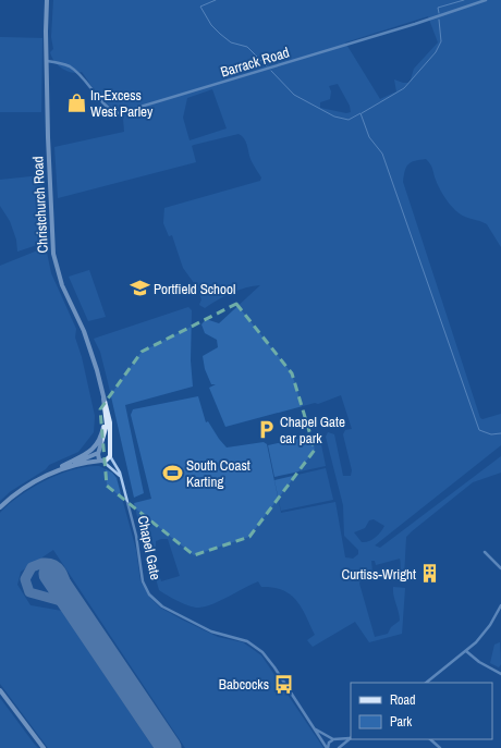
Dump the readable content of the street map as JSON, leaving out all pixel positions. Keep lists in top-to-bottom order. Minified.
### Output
{"streets":{"main road":["Christchurch Road"],"street":["Barrack Road","Chapel Gate"]},"crossings":[["Barrack Road","Christchurch Road"],["Christchurch Road","Chapel Gate"]],"places":{"shop":["In-Excess West Parley"],"school or university":["Portfield School"],"parking":["Chapel Gate car park"],"sports":["South Coast Karting"],"building":["Curtiss-Wright"],"bus stop":["Babcocks"]},"legend":["Road","Park"]}
